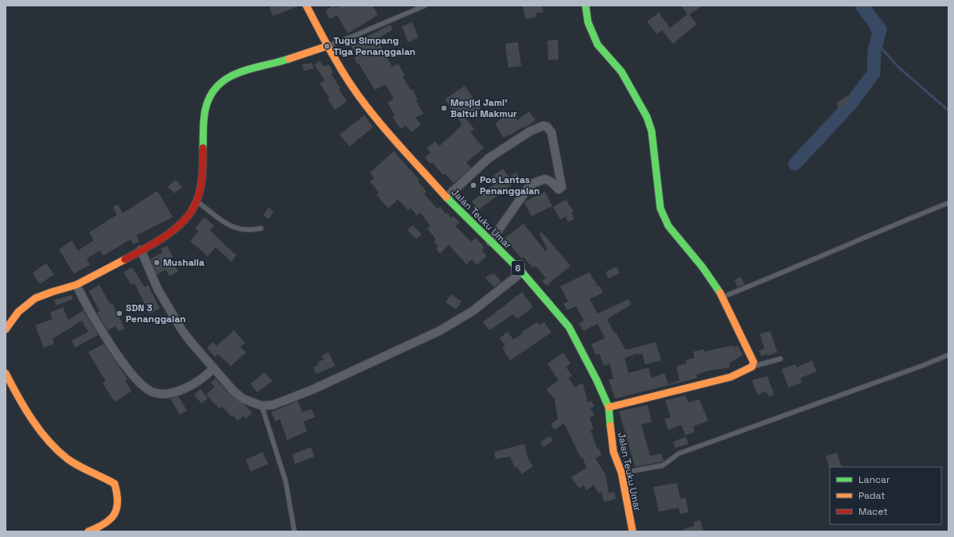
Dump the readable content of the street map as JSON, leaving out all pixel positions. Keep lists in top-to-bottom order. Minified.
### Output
{"streets":{"main road":["Jalan Teuku Umar","6"]},"places":["Tugu Simpang Tiga Penanggalan","Mesjid Jami' Baitul Makmur","Pos Lantas Penanggalan","Mushalla","SDN 3 Penanggalan"],"legend":["Lancar","Padat","Macet"]}
